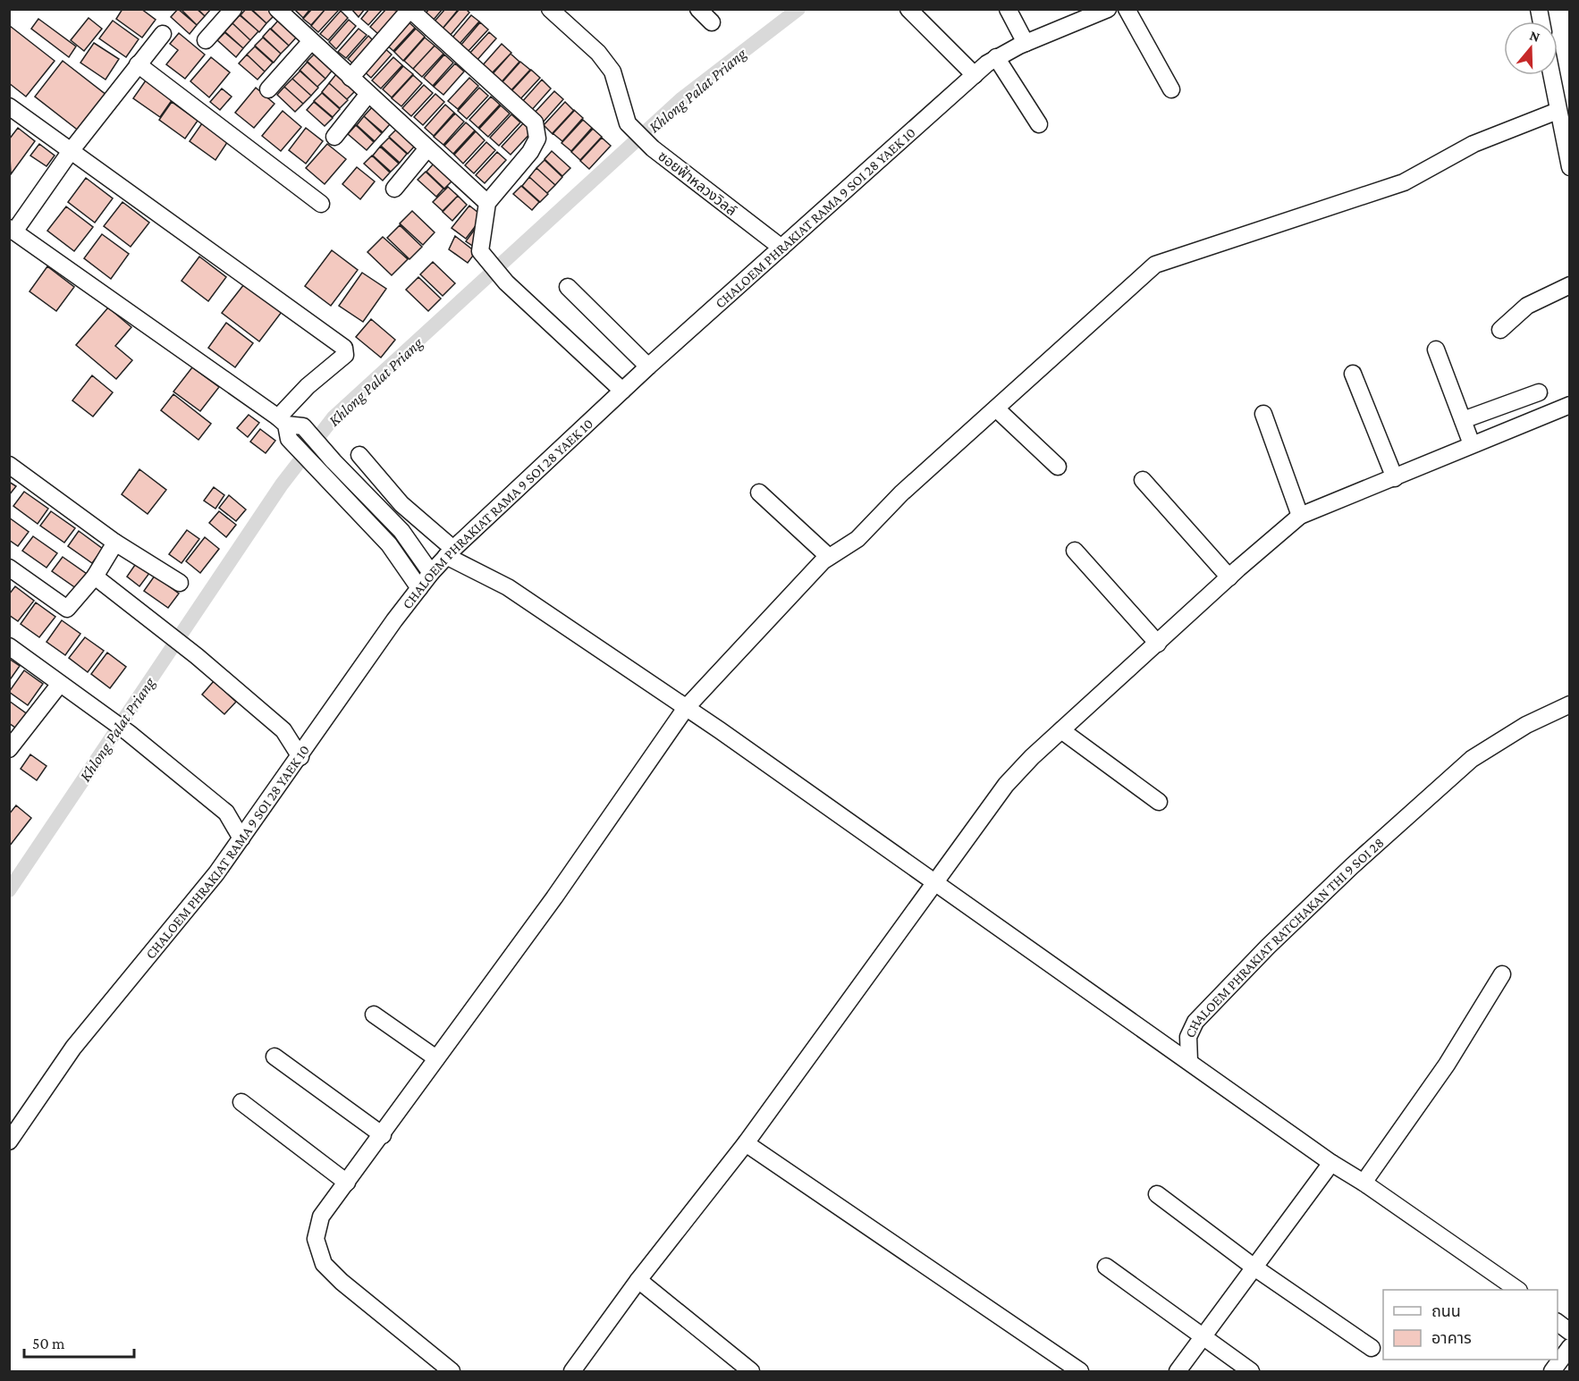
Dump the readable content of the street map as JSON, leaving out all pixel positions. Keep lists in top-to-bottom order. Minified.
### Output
{"streets":{"street":["ซอยฟ้าหลวงวิลล์","CHALOEM PHRAKIAT RAMA 9 SOI 28 YAEK 10","CHALOEM PHRAKIAT RATCHAKAN THI 9 SOI 28"]},"crossings":[["ซอยฟ้าหลวงวิลล์","CHALOEM PHRAKIAT RAMA 9 SOI 28 YAEK 10"]],"water":["Khlong Palat Priang"],"legend":["ถนน","อาคาร"],"scale_bar":"50 m","north":"top"}
